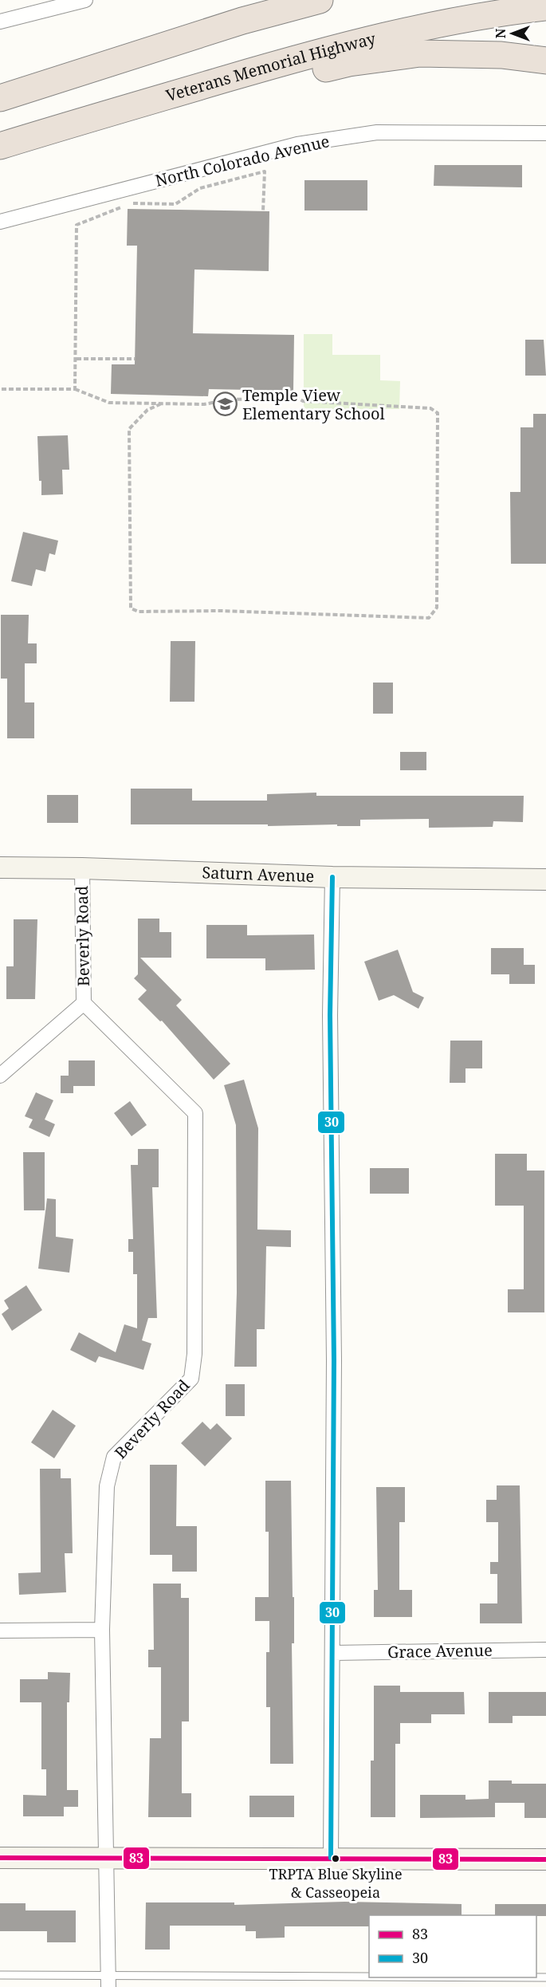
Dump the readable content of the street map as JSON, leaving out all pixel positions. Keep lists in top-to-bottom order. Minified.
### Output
{"streets":{"highway":["Veterans Memorial Highway"],"street":["North Colorado Avenue","Saturn Avenue","Beverly Road","Grace Avenue"]},"crossings":[["Saturn Avenue","Beverly Road"]],"places":{"school or university":["Temple View Elementary School"],"other":["TRPTA Blue Skyline & Casseopeia"]},"lines":["transit line 30","transit line 83"],"legend":["83","30"],"north":"left"}
